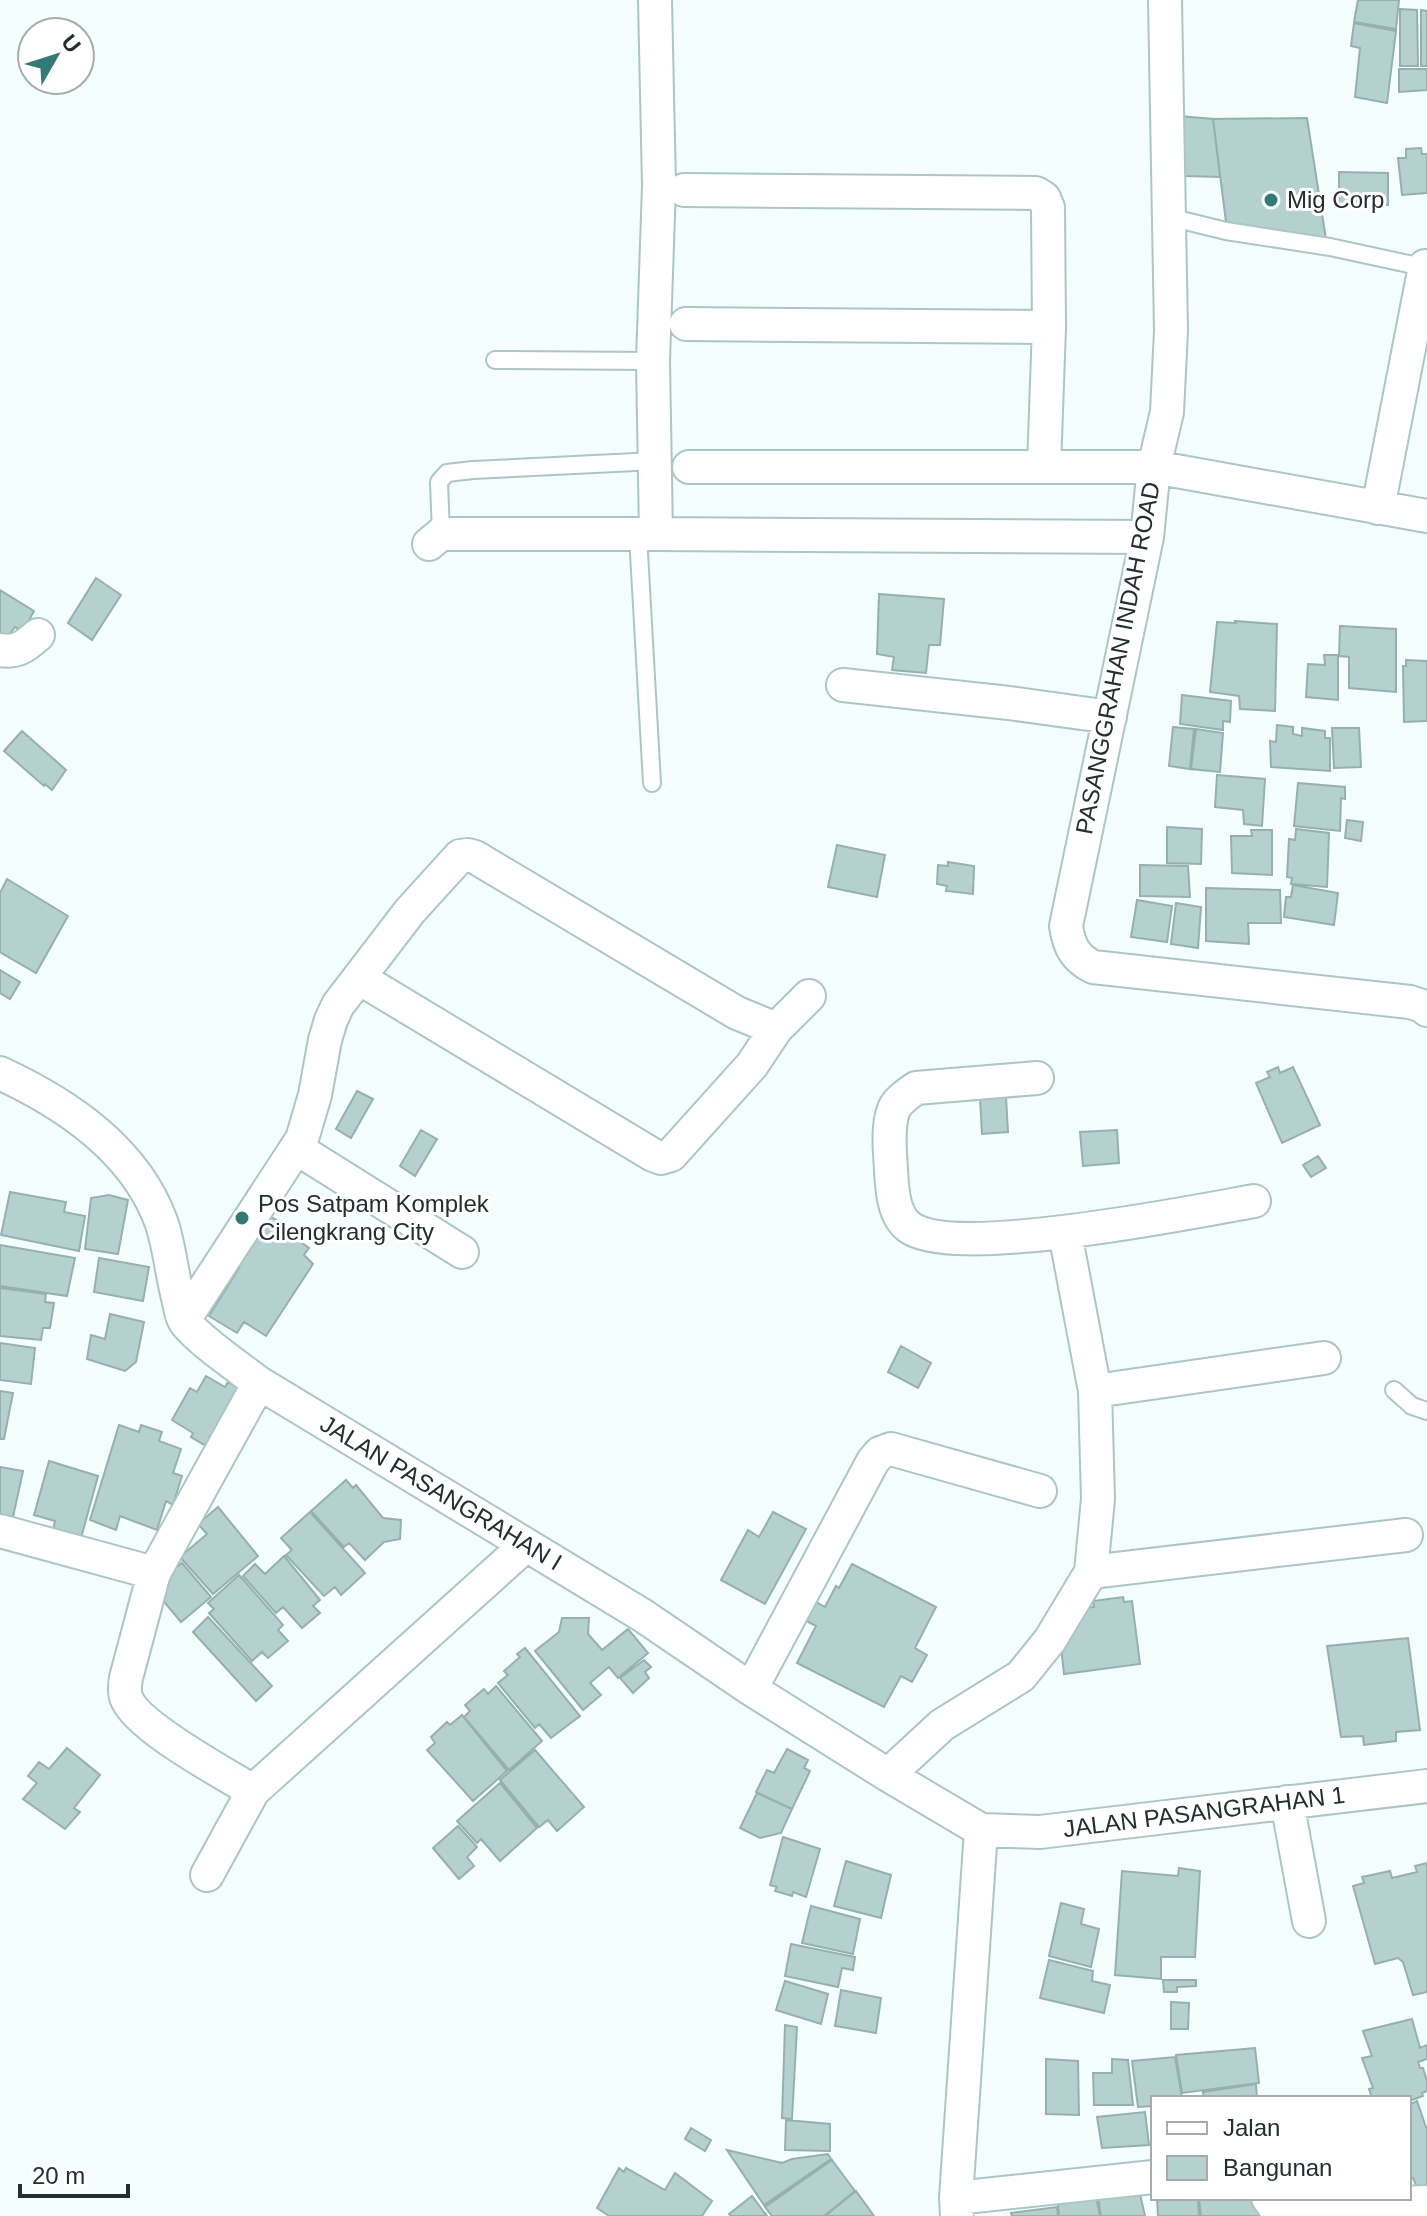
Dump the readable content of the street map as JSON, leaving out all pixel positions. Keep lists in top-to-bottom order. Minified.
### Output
{"streets":{"street":["PASANGGRAHAN INDAH ROAD","JALAN PASANGRAHAN I","JALAN PASANGRAHAN 1"]},"crossings":[["JALAN PASANGRAHAN I","JALAN PASANGRAHAN 1"]],"places":["Mig Corp","Pos Satpam Komplek Cilengkrang City"],"legend":["Jalan","Bangunan"],"scale_bar":"20 m","north":"top right"}
